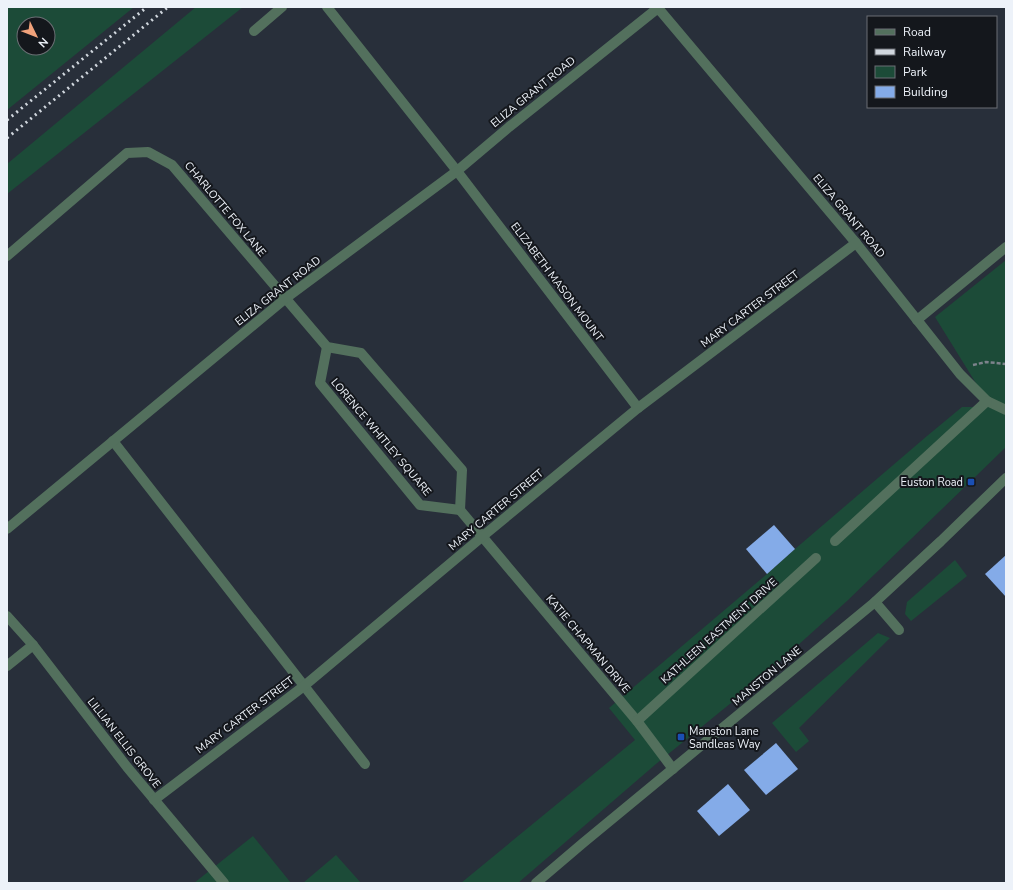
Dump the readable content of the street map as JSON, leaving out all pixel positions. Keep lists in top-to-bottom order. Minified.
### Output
{"streets":{"street":["ELIZA GRANT ROAD","CHARLOTTE FOX LANE","ELIZABETH MASON MOUNT","MARY CARTER STREET","LORENCE WHITLEY SQUARE","KATHLEEN EASTMENT DRIVE","KATIE CHAPMAN DRIVE","MANSTON LANE","LILLIAN ELLIS GROVE"]},"crossings":[["ELIZA GRANT ROAD","CHARLOTTE FOX LANE"],["ELIZA GRANT ROAD","ELIZABETH MASON MOUNT"],["ELIZA GRANT ROAD","MARY CARTER STREET"],["ELIZABETH MASON MOUNT","MARY CARTER STREET"],["MARY CARTER STREET","KATIE CHAPMAN DRIVE"],["MARY CARTER STREET","LILLIAN ELLIS GROVE"],["KATHLEEN EASTMENT DRIVE","KATIE CHAPMAN DRIVE"],["KATIE CHAPMAN DRIVE","MANSTON LANE"]],"places":{"transit":["Euston Road","Manston Lane Sandleas Way"]},"legend":["Road","Railway","Park","Building"],"north":"bottom right"}
